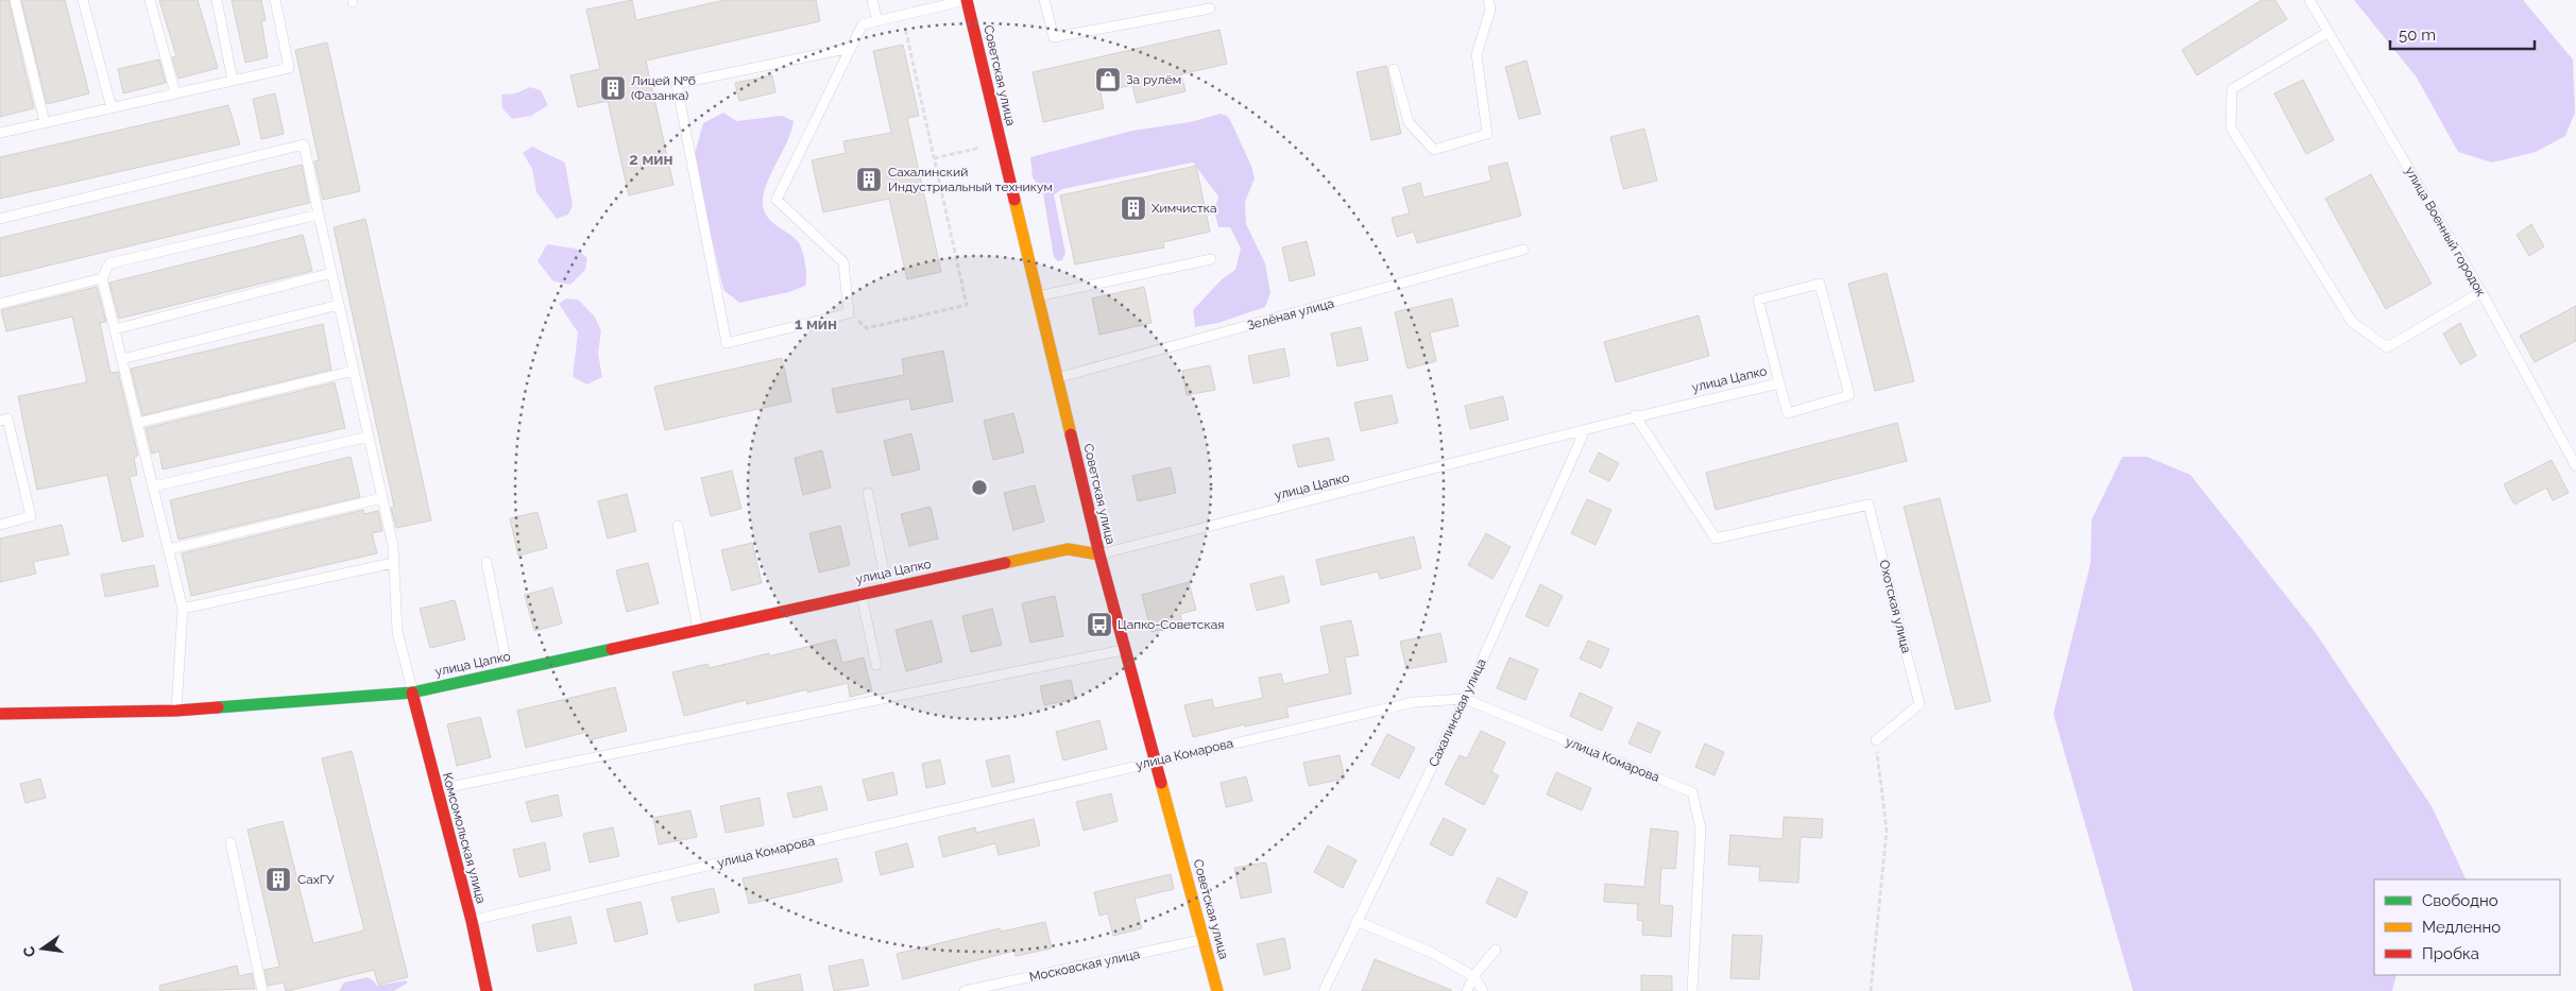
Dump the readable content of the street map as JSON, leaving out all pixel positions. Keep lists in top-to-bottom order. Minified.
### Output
{"streets":{"street":["Советская улица","улица Цапко","Комсомольская улица"],"lane":["улица Военный городок","Зелёная улица","Охотская улица","Сахалинская улица","улица Комарова","Московская улица"]},"crossings":[["Советская улица","Зелёная улица"],["Советская улица","улица Цапко"],["Советская улица","улица Комарова"],["Советская улица","Московская улица"],["улица Цапко","Охотская улица"],["улица Цапко","Сахалинская улица"],["улица Цапко","Комсомольская улица"],["Сахалинская улица","улица Комарова"],["улица Комарова","Комсомольская улица"]],"places":{"shop":["За рулём"],"building":["Лицей №6 (Фазанка)","Сахалинский Индустриальный техникум","Химчистка","СахГУ"],"bus stop":["Цапко-Советская"]},"legend":["Свободно","Медленно","Пробка"],"scale_bar":"50 m","north":"left","rings":["2 мин","1 мин"]}
